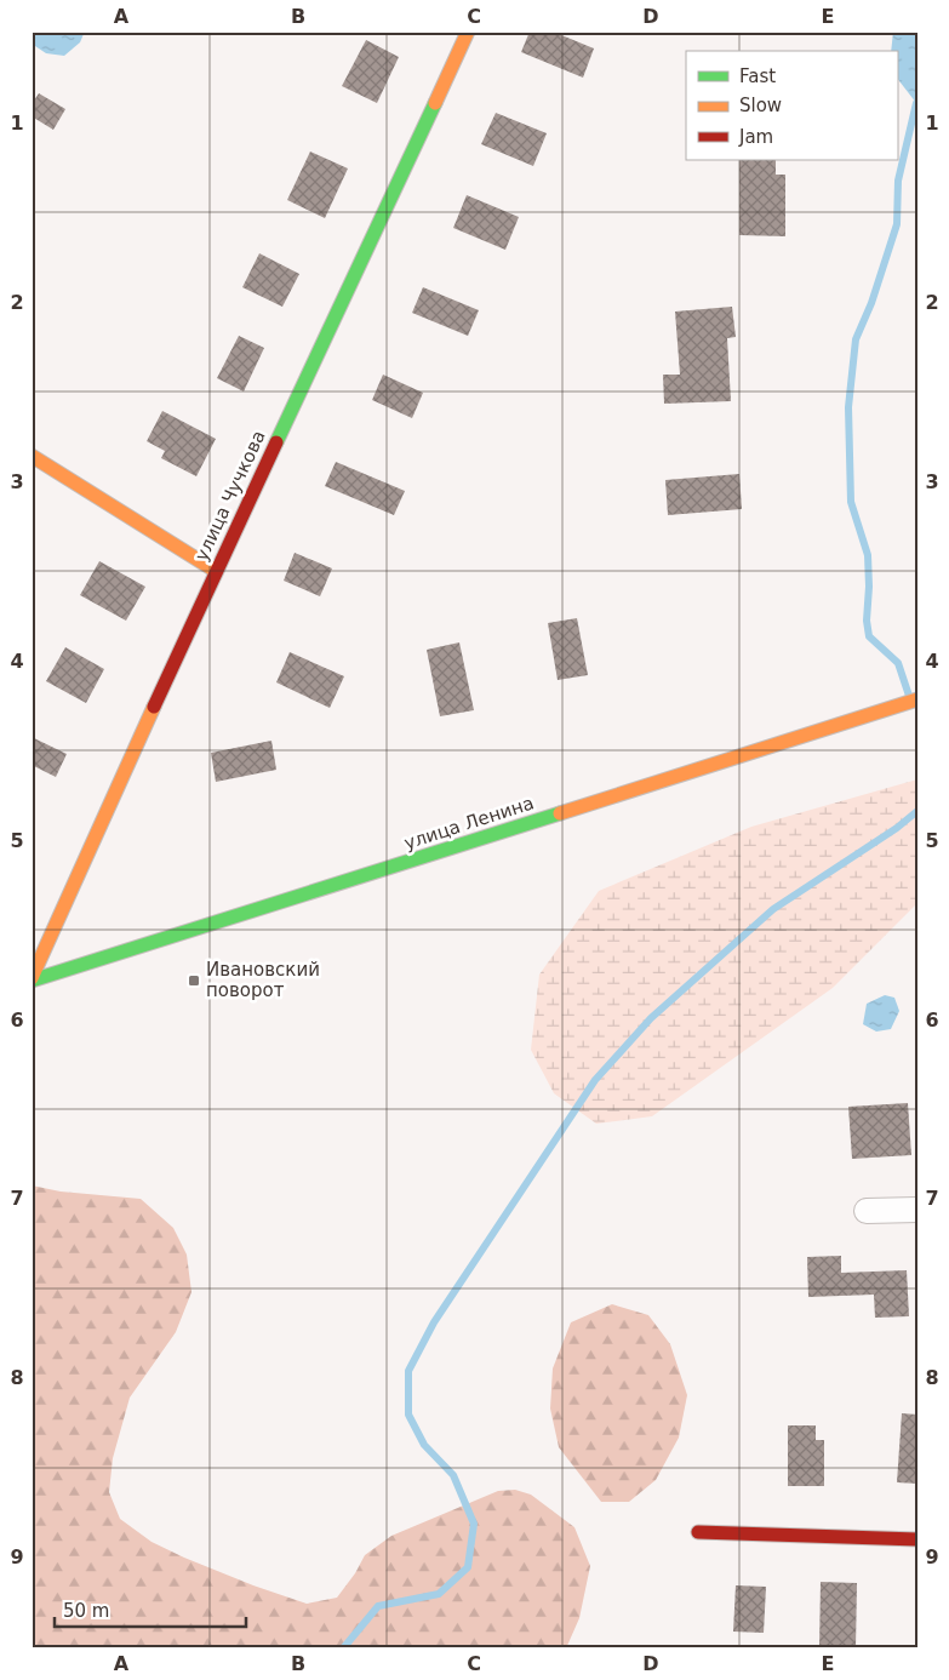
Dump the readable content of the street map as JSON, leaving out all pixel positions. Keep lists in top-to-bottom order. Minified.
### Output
{"streets":{"street":["улица Чучкова","улица Ленина"]},"crossings":[["улица Чучкова","улица Ленина"]],"places":{"transit":["Ивановский поворот"]},"legend":["Fast","Slow","Jam"],"scale_bar":"50 m","grid":{"columns":["A","B","C","D","E"],"rows":["1","2","3","4","5","6","7","8","9"]}}
